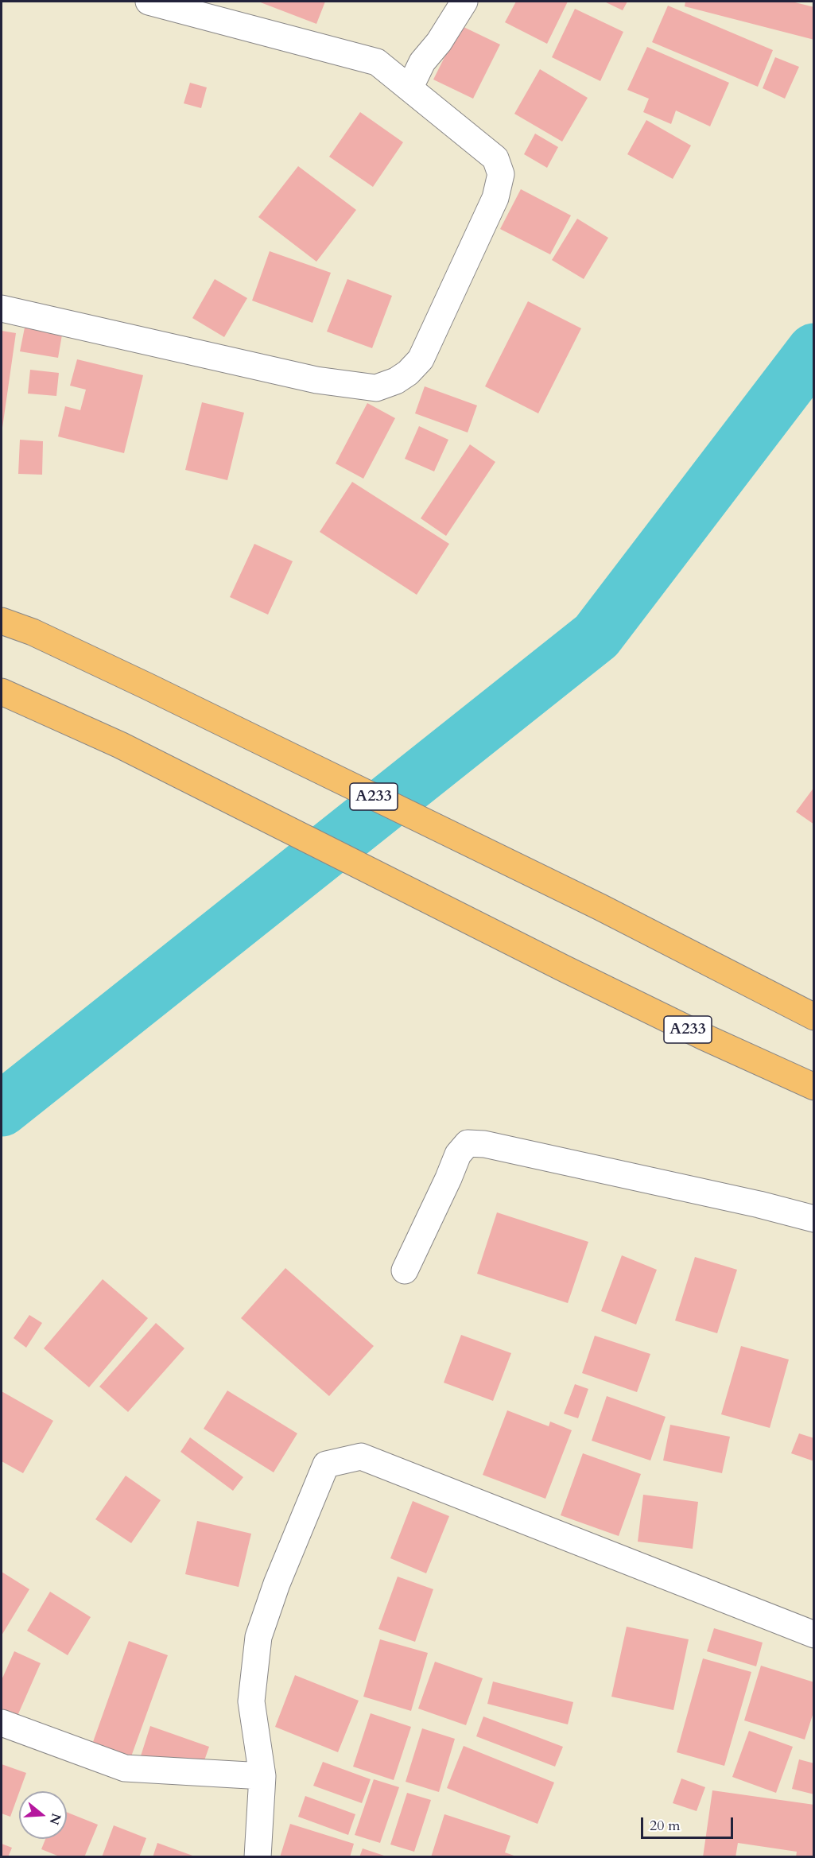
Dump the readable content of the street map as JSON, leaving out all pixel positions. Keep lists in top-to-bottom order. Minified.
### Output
{"streets":{"highway":["A233"]},"scale_bar":"20 m","north":"right"}
